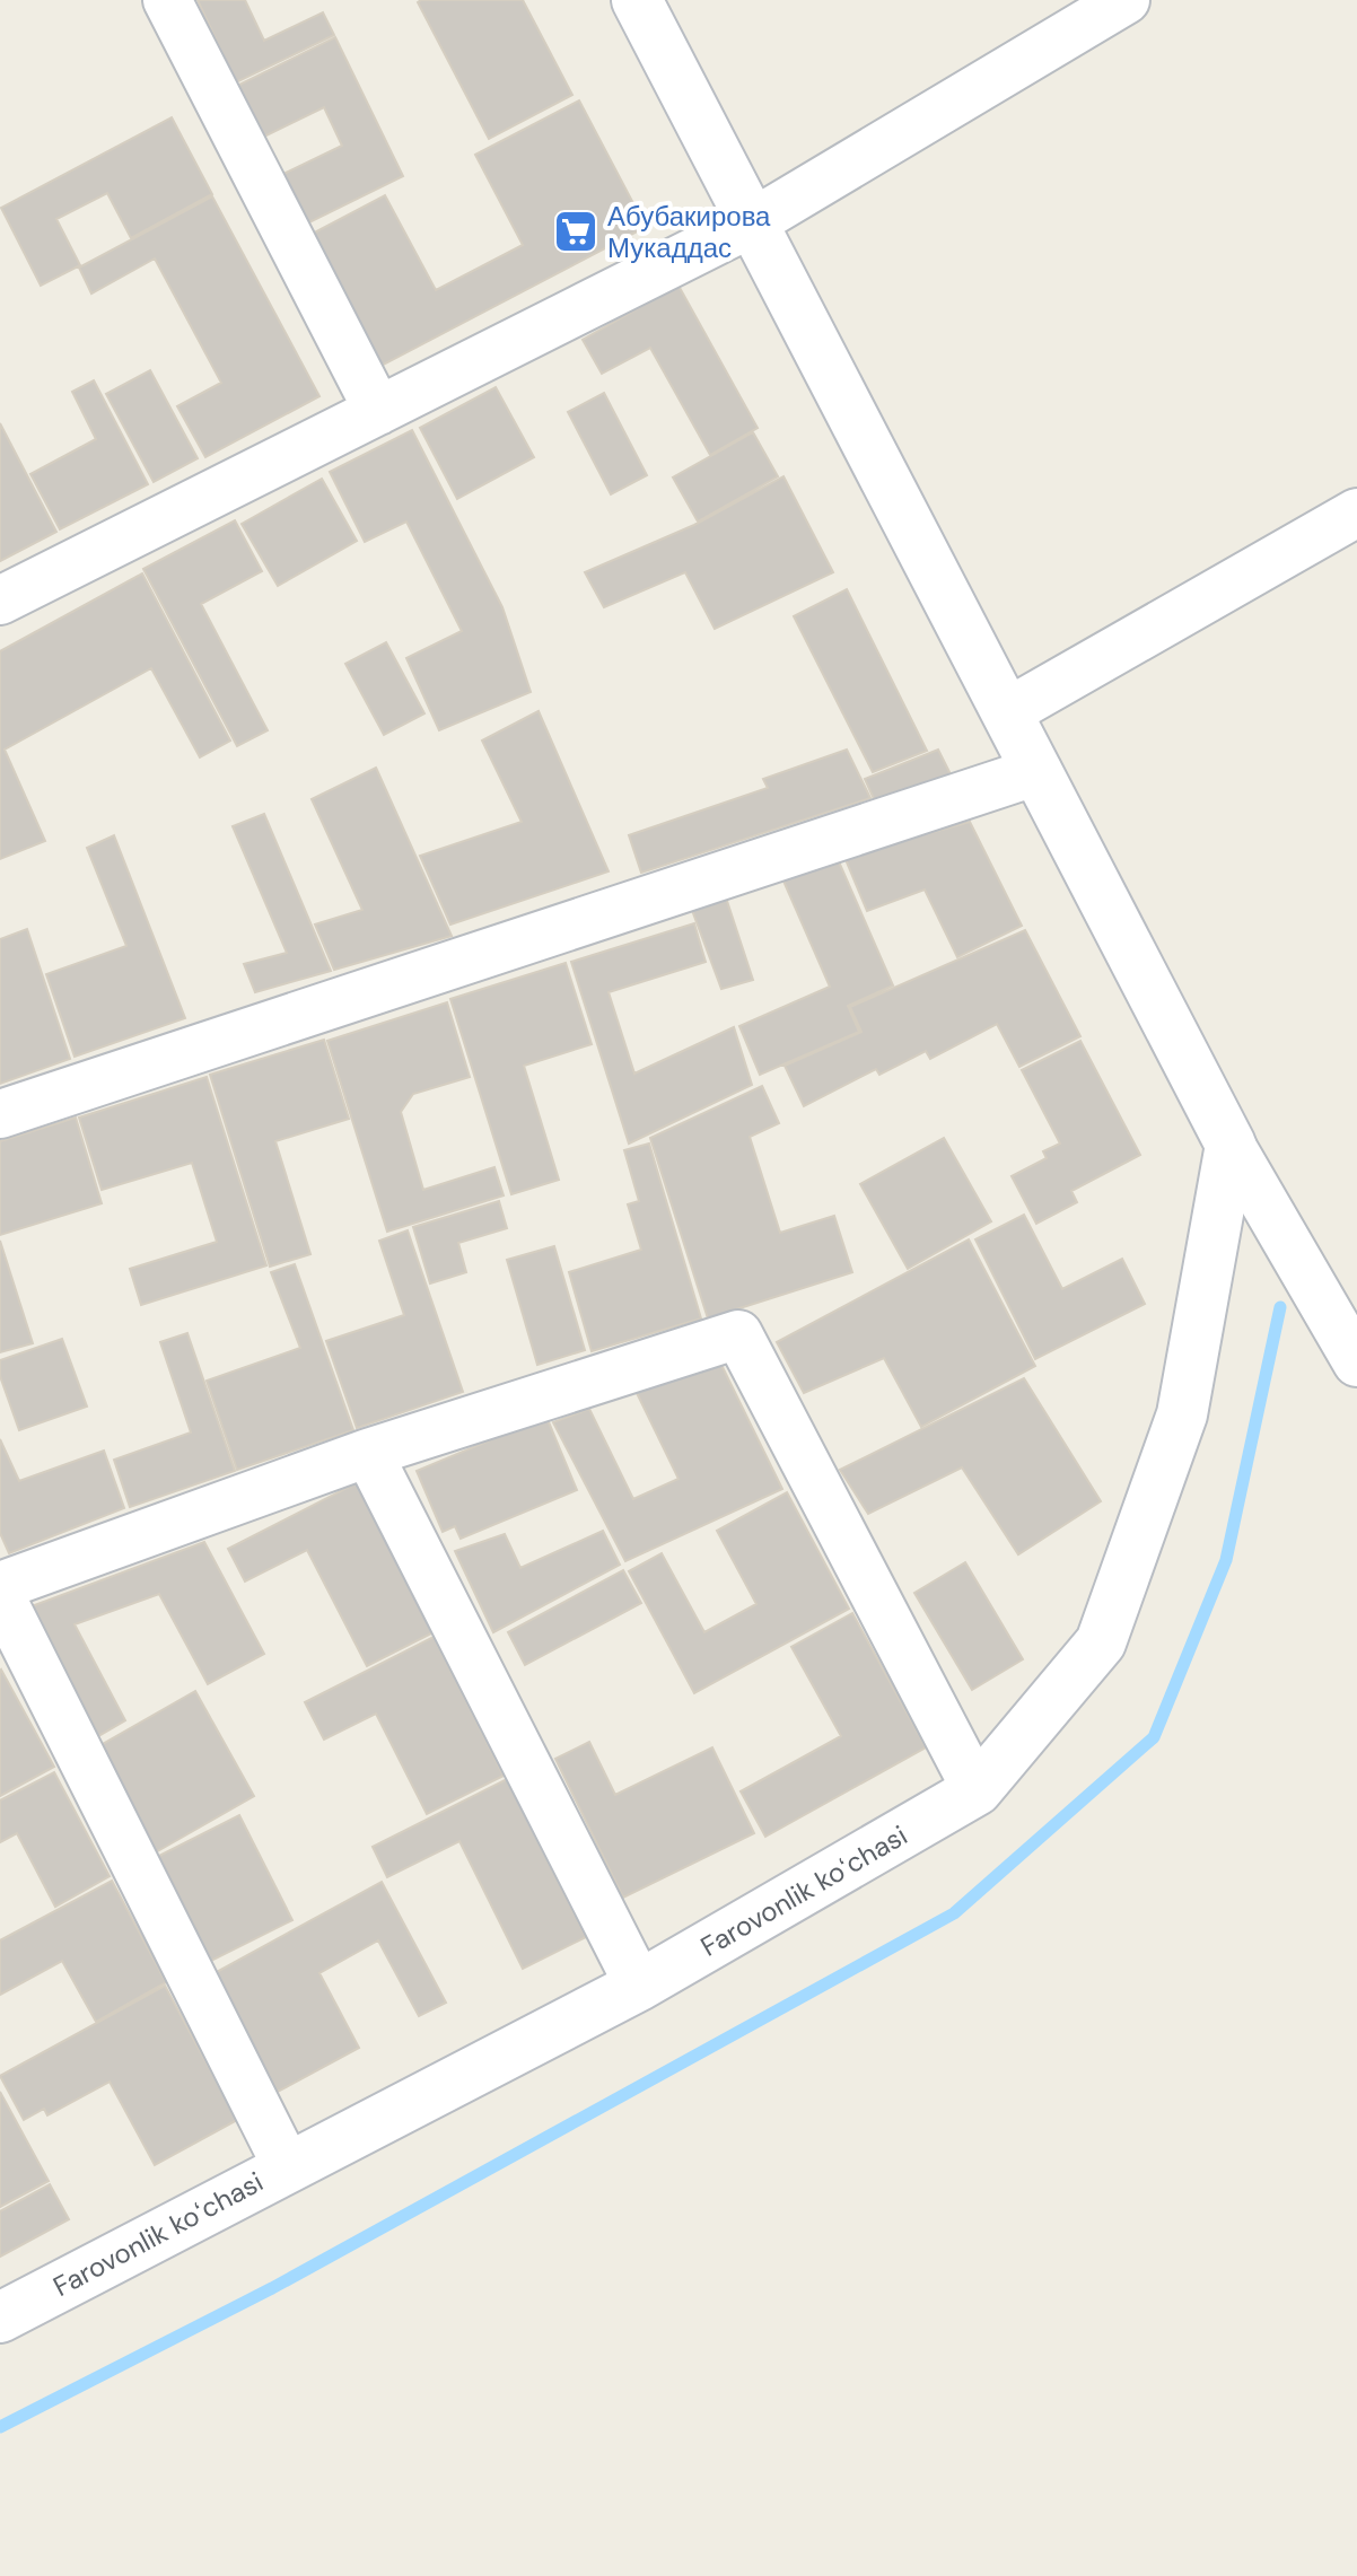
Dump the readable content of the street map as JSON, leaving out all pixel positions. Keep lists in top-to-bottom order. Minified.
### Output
{"streets":{"street":["Farovonlik koʻchasi"]},"places":{"supermarket":["Абубакирова Мукаддас"]}}
